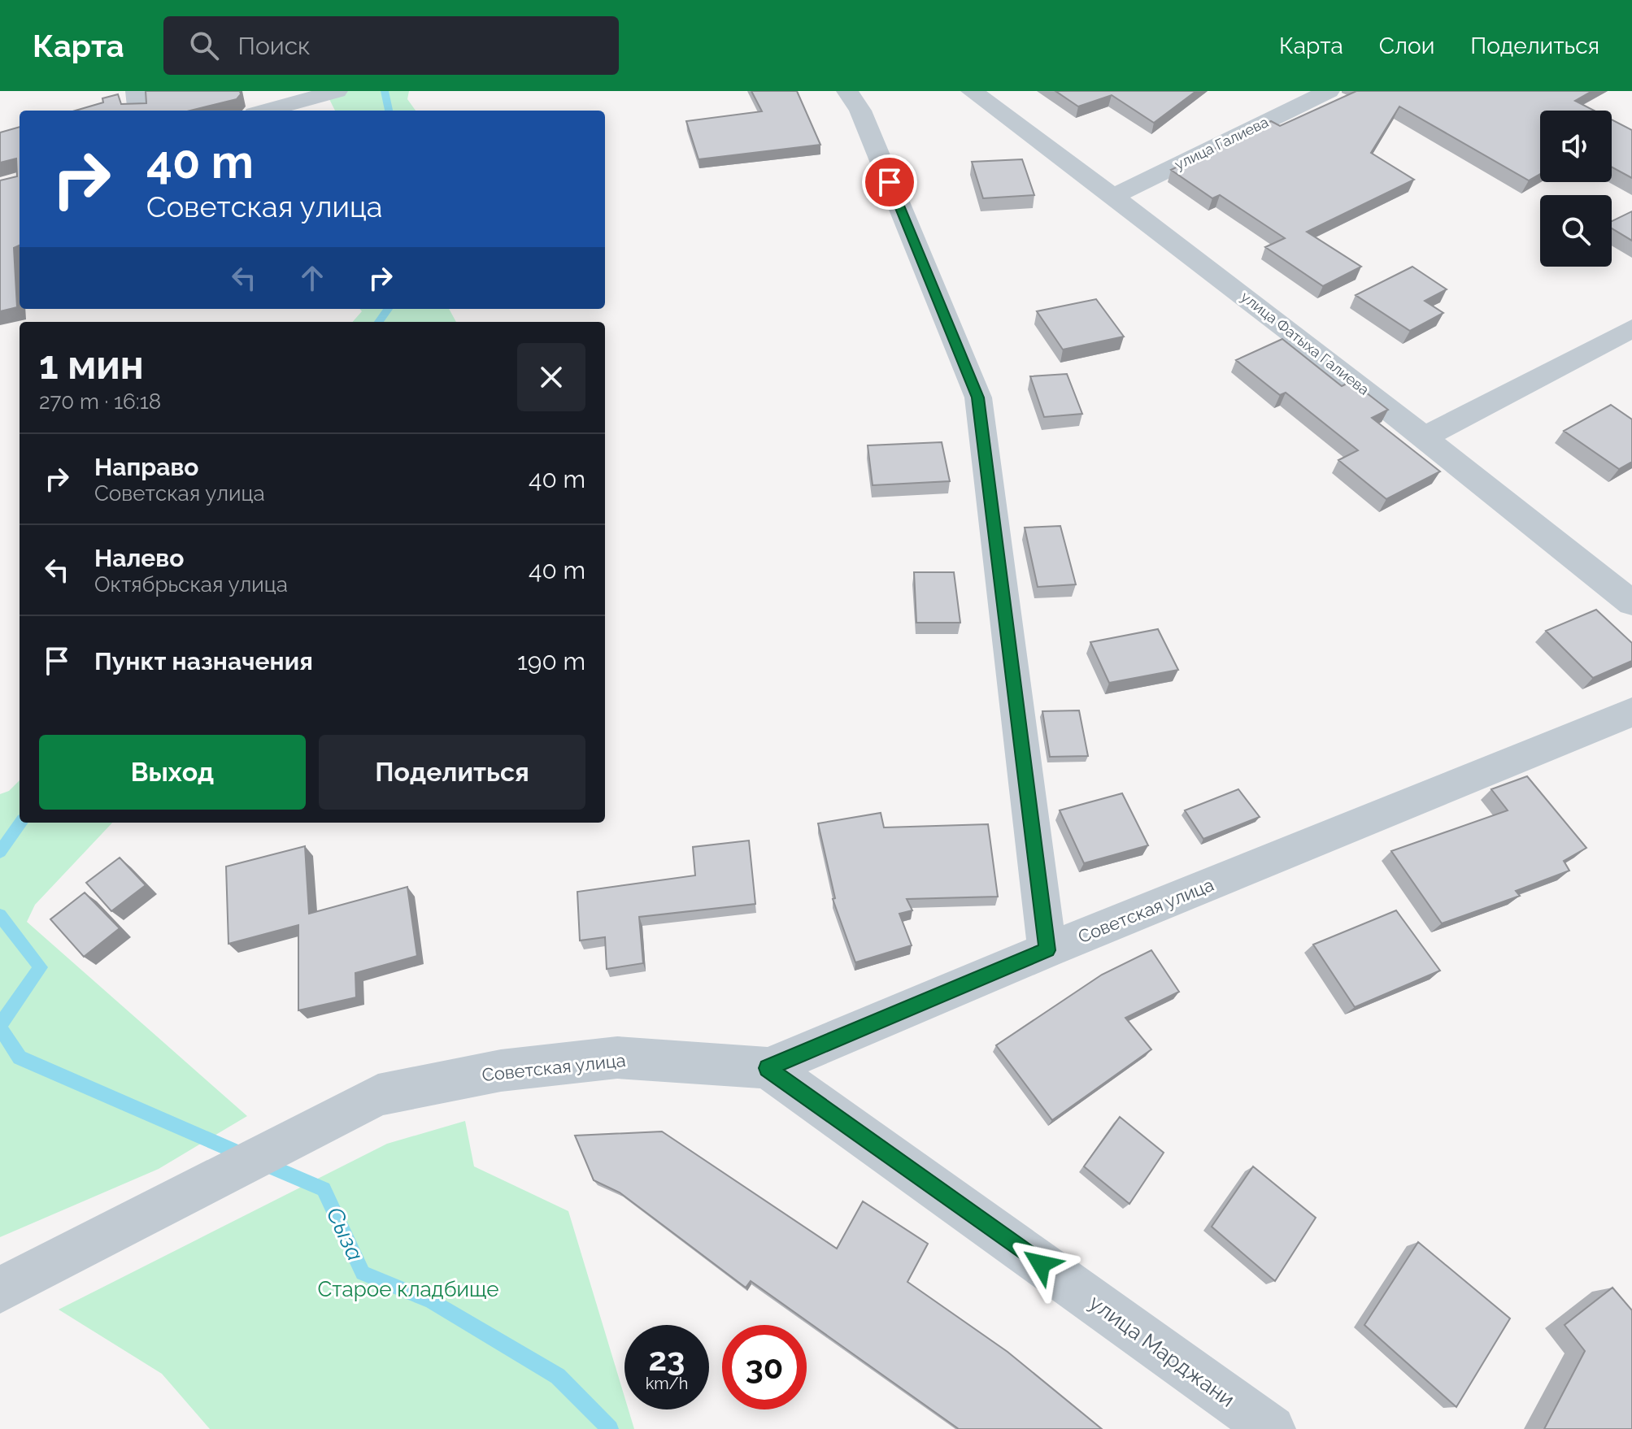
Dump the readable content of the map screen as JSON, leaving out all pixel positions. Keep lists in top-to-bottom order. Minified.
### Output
{"streets":{"street":["улица Галиева","улица Фатыха Галиева","Советская улица","улица Марджани"]},"crossings":[["улица Галиева","улица Фатыха Галиева"],["Советская улица","улица Марджани"]],"water":["Сыза"],"parks":["Старое кладбище"],"page":{"header":"Карта","search":"Поиск","nav":["Карта","Слои","Поделиться"],"turn":["40 m","Советская улица"],"heading":["1 мин","270 m · 16:18"],"list":[{"name":"Направо","note":"Советская улица","value":"40 m"},{"name":"Налево","note":"Октябрьская улица","value":"40 m"},{"name":"Пункт назначения","value":"190 m"}],"buttons":["Выход","Поделиться"],"speed":"23 km/h","limit":"30"}}
